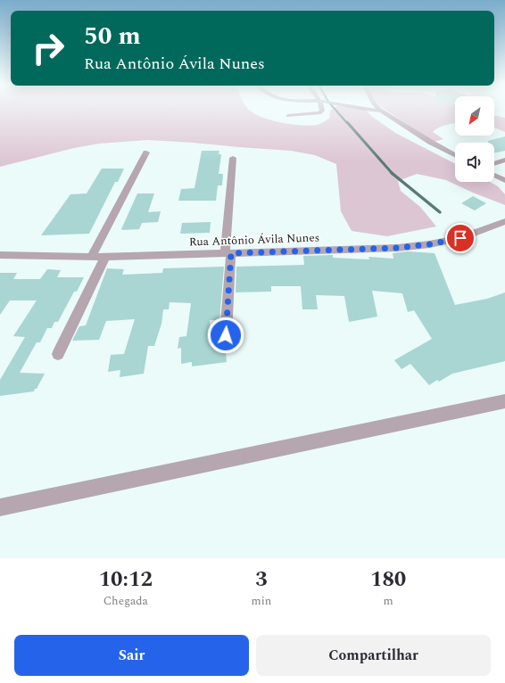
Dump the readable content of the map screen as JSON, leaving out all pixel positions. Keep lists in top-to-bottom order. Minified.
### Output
{"streets":{"street":["Rua Antônio Ávila Nunes"]},"north":"bottom left","page":{"turn":["50 m","Rua Antônio Ávila Nunes"],"eta":["10:12","Chegada","3","min","180","m"],"buttons":["Sair","Compartilhar"]}}
